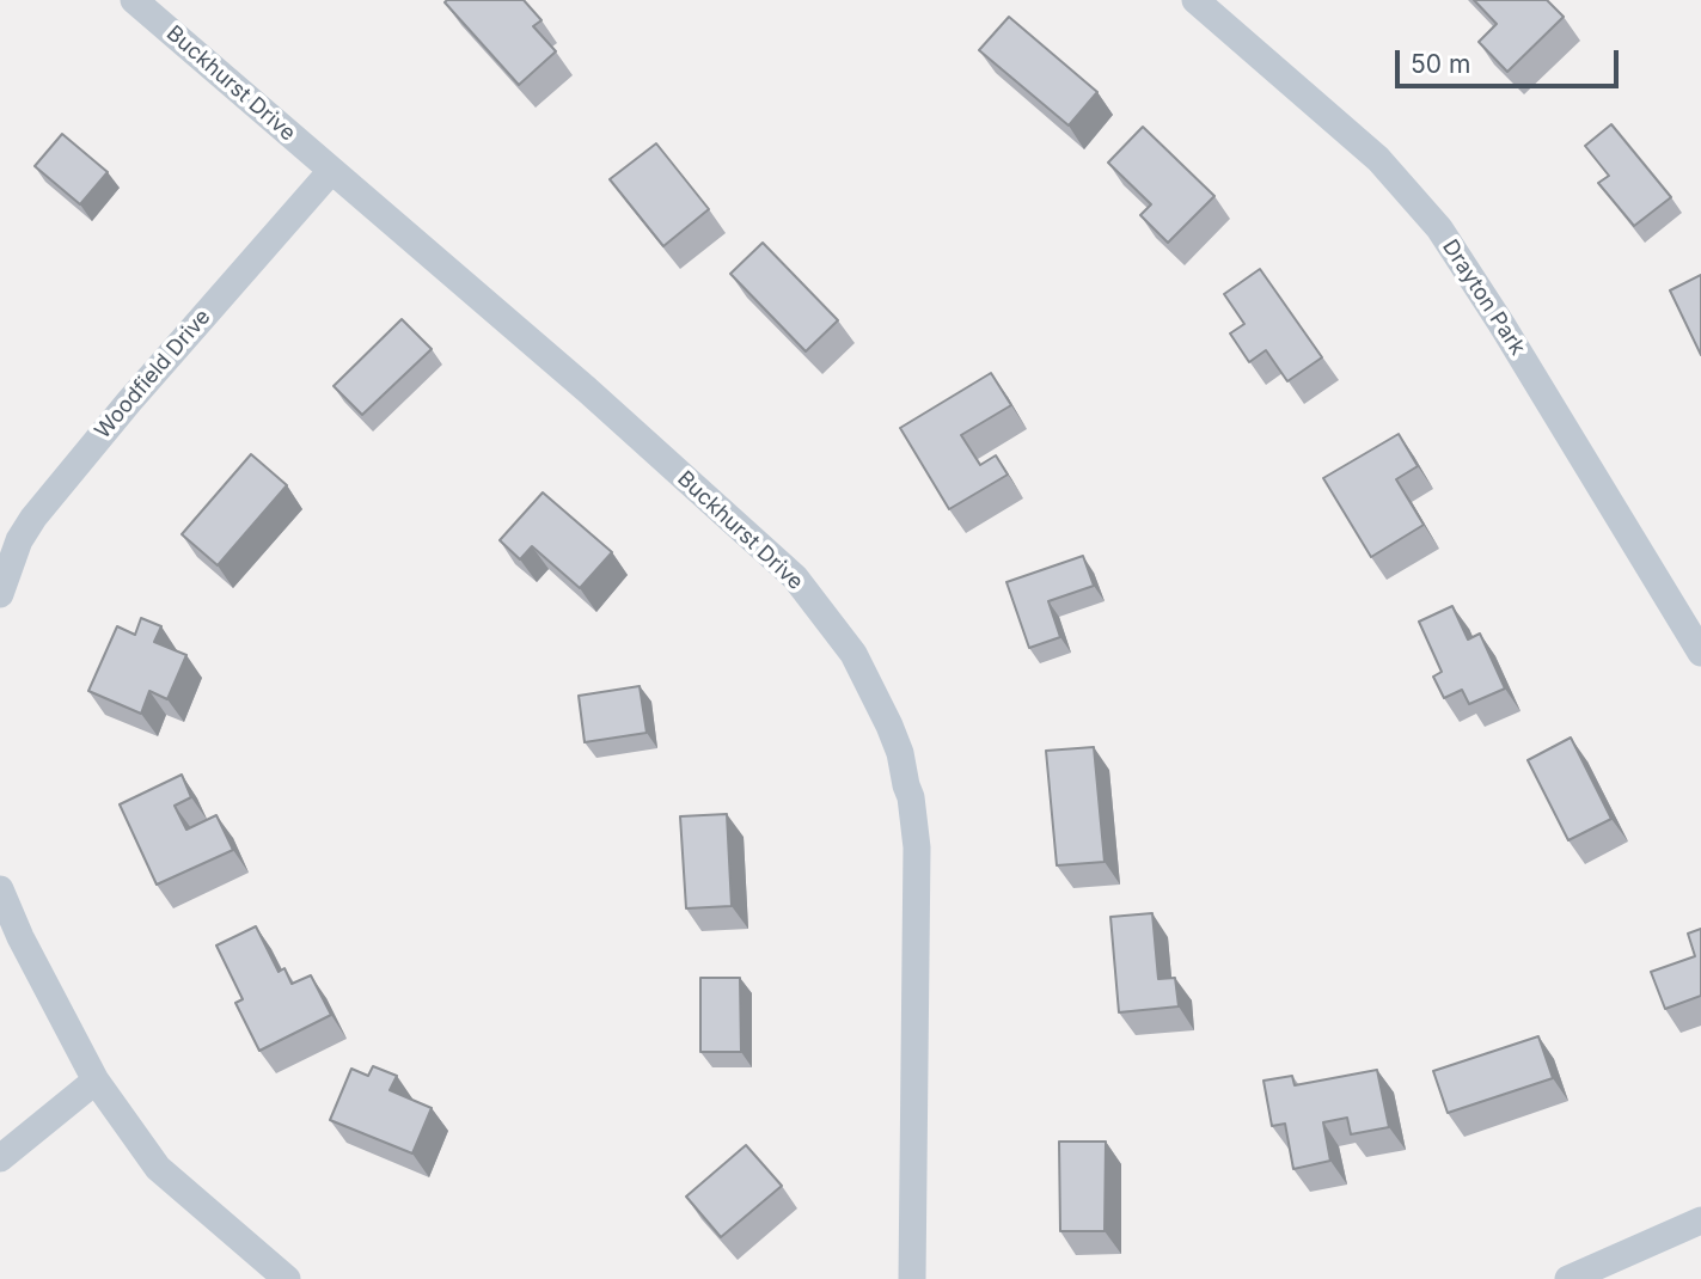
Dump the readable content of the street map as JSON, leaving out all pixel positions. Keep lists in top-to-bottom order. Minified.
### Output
{"streets":{"street":["Buckhurst Drive","Drayton Park","Woodfield Drive"]},"crossings":[["Buckhurst Drive","Woodfield Drive"]],"scale_bar":"50 m"}
